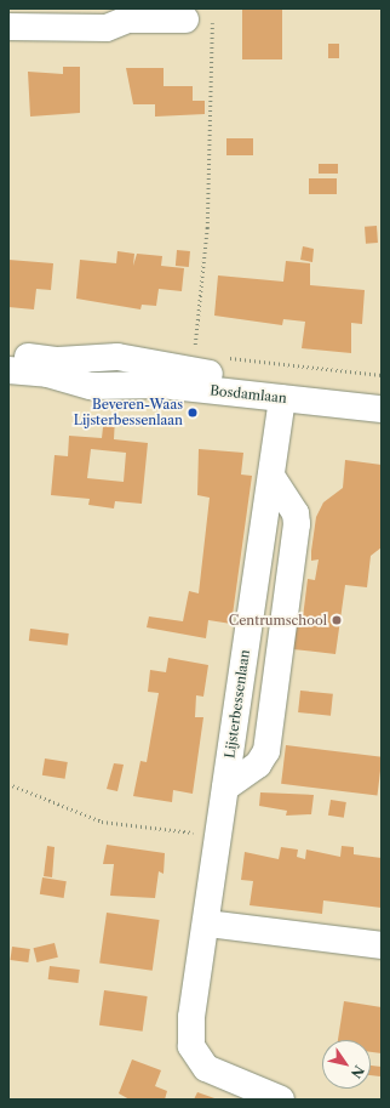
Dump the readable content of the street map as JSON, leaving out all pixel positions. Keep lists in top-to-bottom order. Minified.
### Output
{"streets":{"street":["Bosdamlaan","Lijsterbessenlaan"]},"crossings":[["Bosdamlaan","Lijsterbessenlaan"]],"places":["Beveren-Waas Lijsterbessenlaan","Centrumschool"],"north":"bottom right"}
